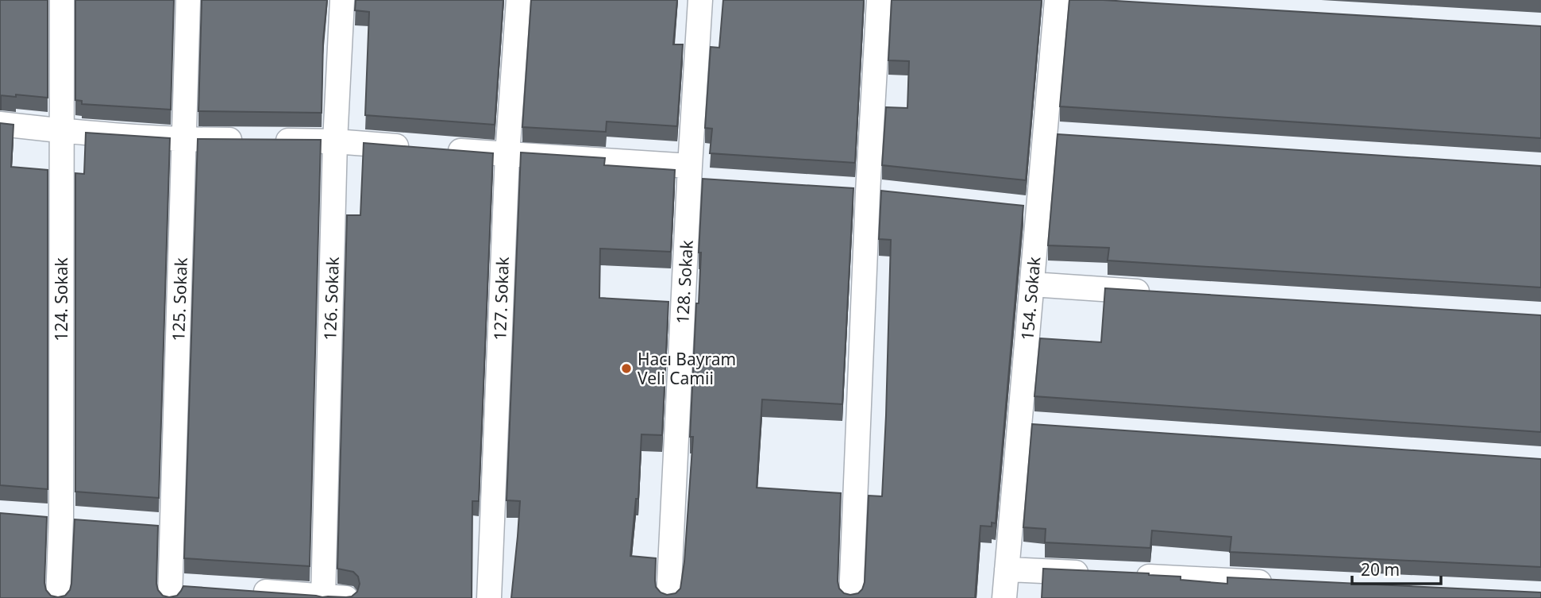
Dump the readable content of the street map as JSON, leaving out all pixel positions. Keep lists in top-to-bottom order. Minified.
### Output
{"streets":{"street":["128. Sokak","126. Sokak","127. Sokak","154. Sokak","124. Sokak","125. Sokak"]},"places":["Hacı Bayram Veli Camii"],"scale_bar":"20 m"}
